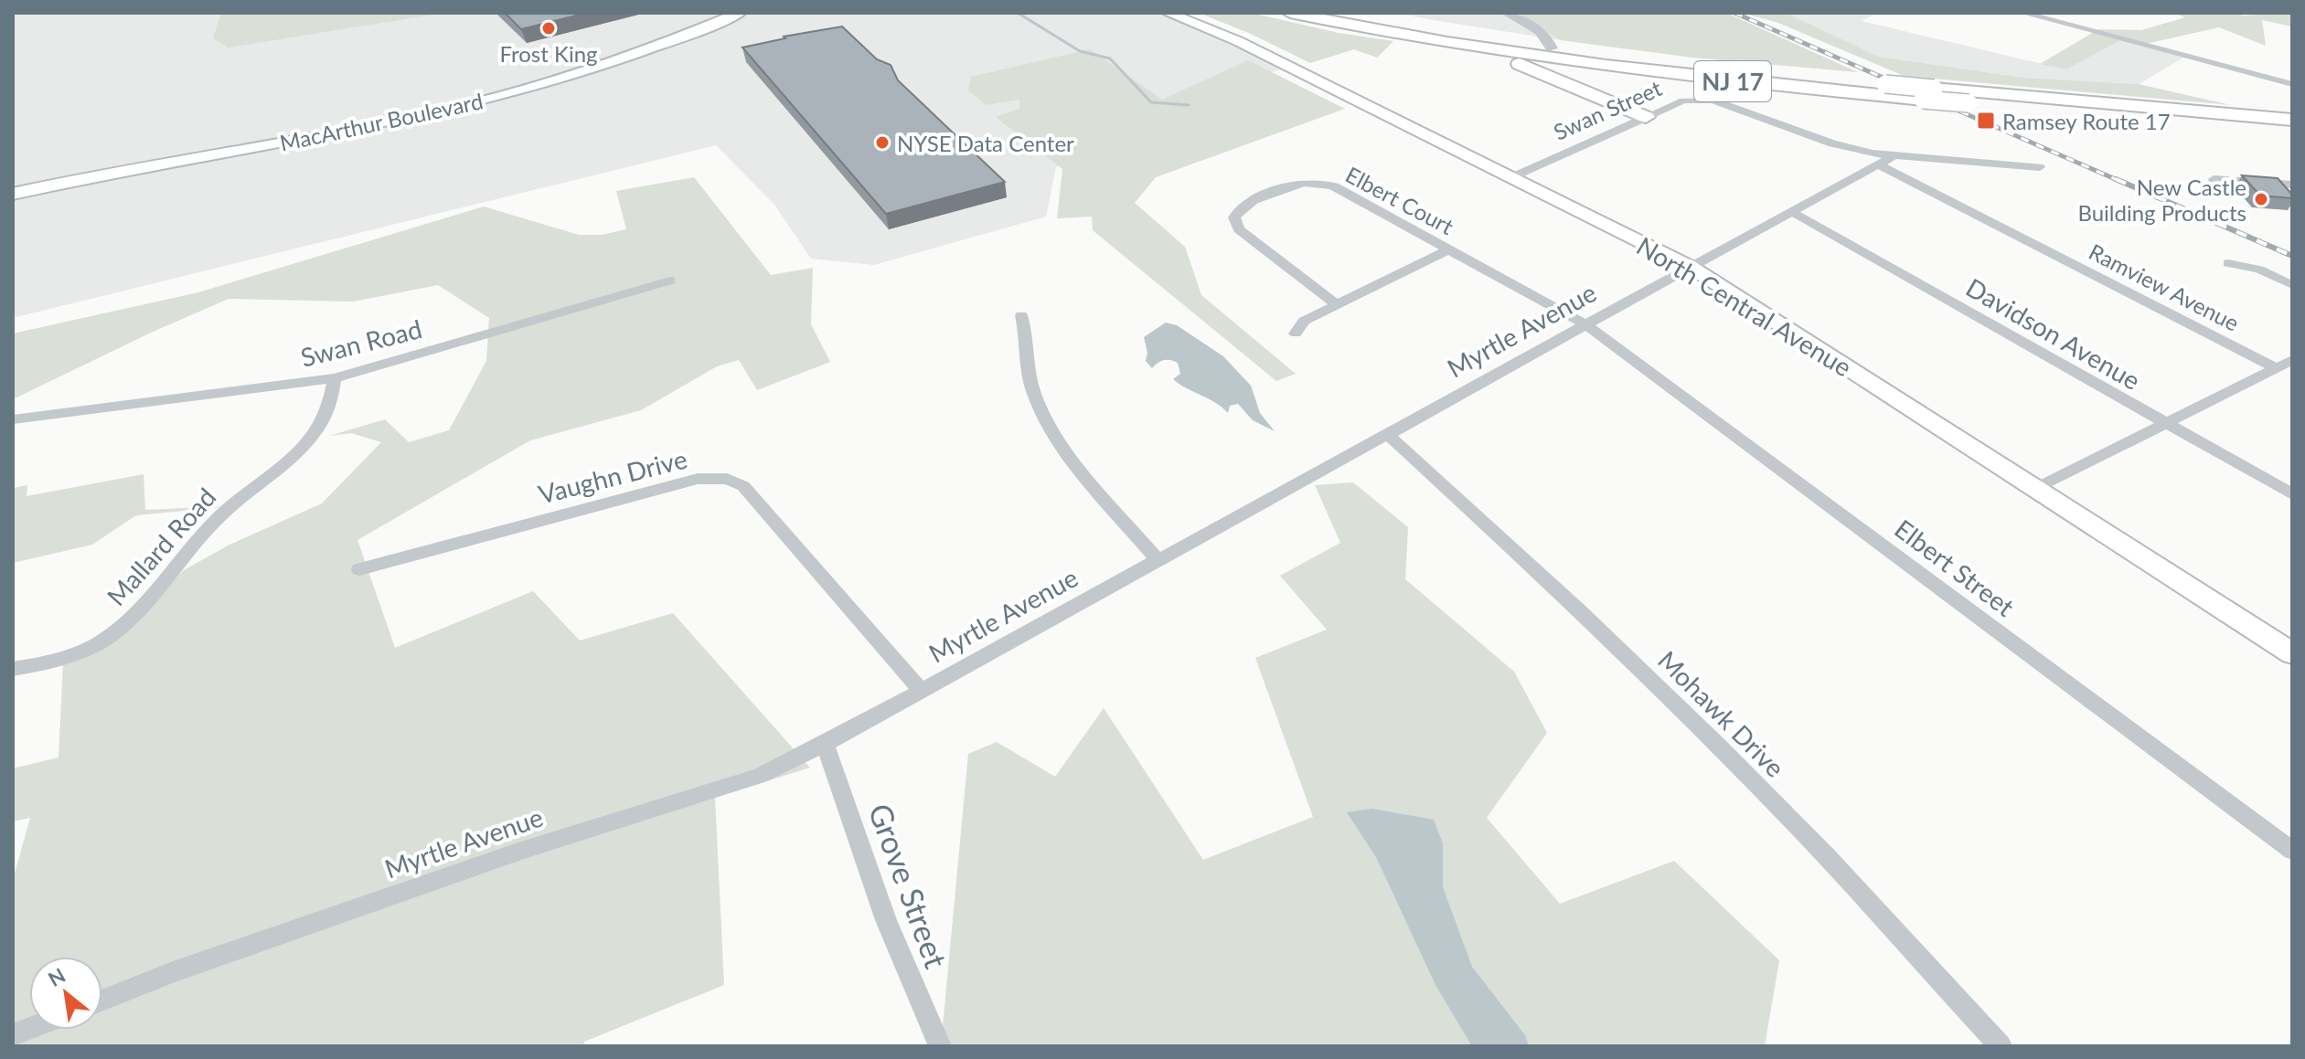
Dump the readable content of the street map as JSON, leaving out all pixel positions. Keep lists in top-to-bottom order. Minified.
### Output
{"streets":{"highway":["NJ 17"],"main road":["MacArthur Boulevard","North Central Avenue"],"street":["Swan Street","Elbert Court","Ramview Avenue","Myrtle Avenue","Davidson Avenue","Swan Road","Vaughn Drive","Mallard Road","Elbert Street","Mohawk Drive","Grove Street"]},"crossings":[["Swan Street","Ramview Avenue"],["Swan Street","North Central Avenue"],["Swan Street","Myrtle Avenue"],["Elbert Court","Myrtle Avenue"],["Elbert Court","Elbert Street"],["Ramview Avenue","Myrtle Avenue"],["North Central Avenue","Myrtle Avenue"],["Myrtle Avenue","Davidson Avenue"],["Myrtle Avenue","Vaughn Drive"],["Myrtle Avenue","Elbert Street"],["Myrtle Avenue","Mohawk Drive"],["Myrtle Avenue","Grove Street"],["Swan Road","Mallard Road"]],"places":{"other":["Frost King","NYSE Data Center","New Castle Building Products"],"transit":["Ramsey Route 17"]},"north":"top left"}
